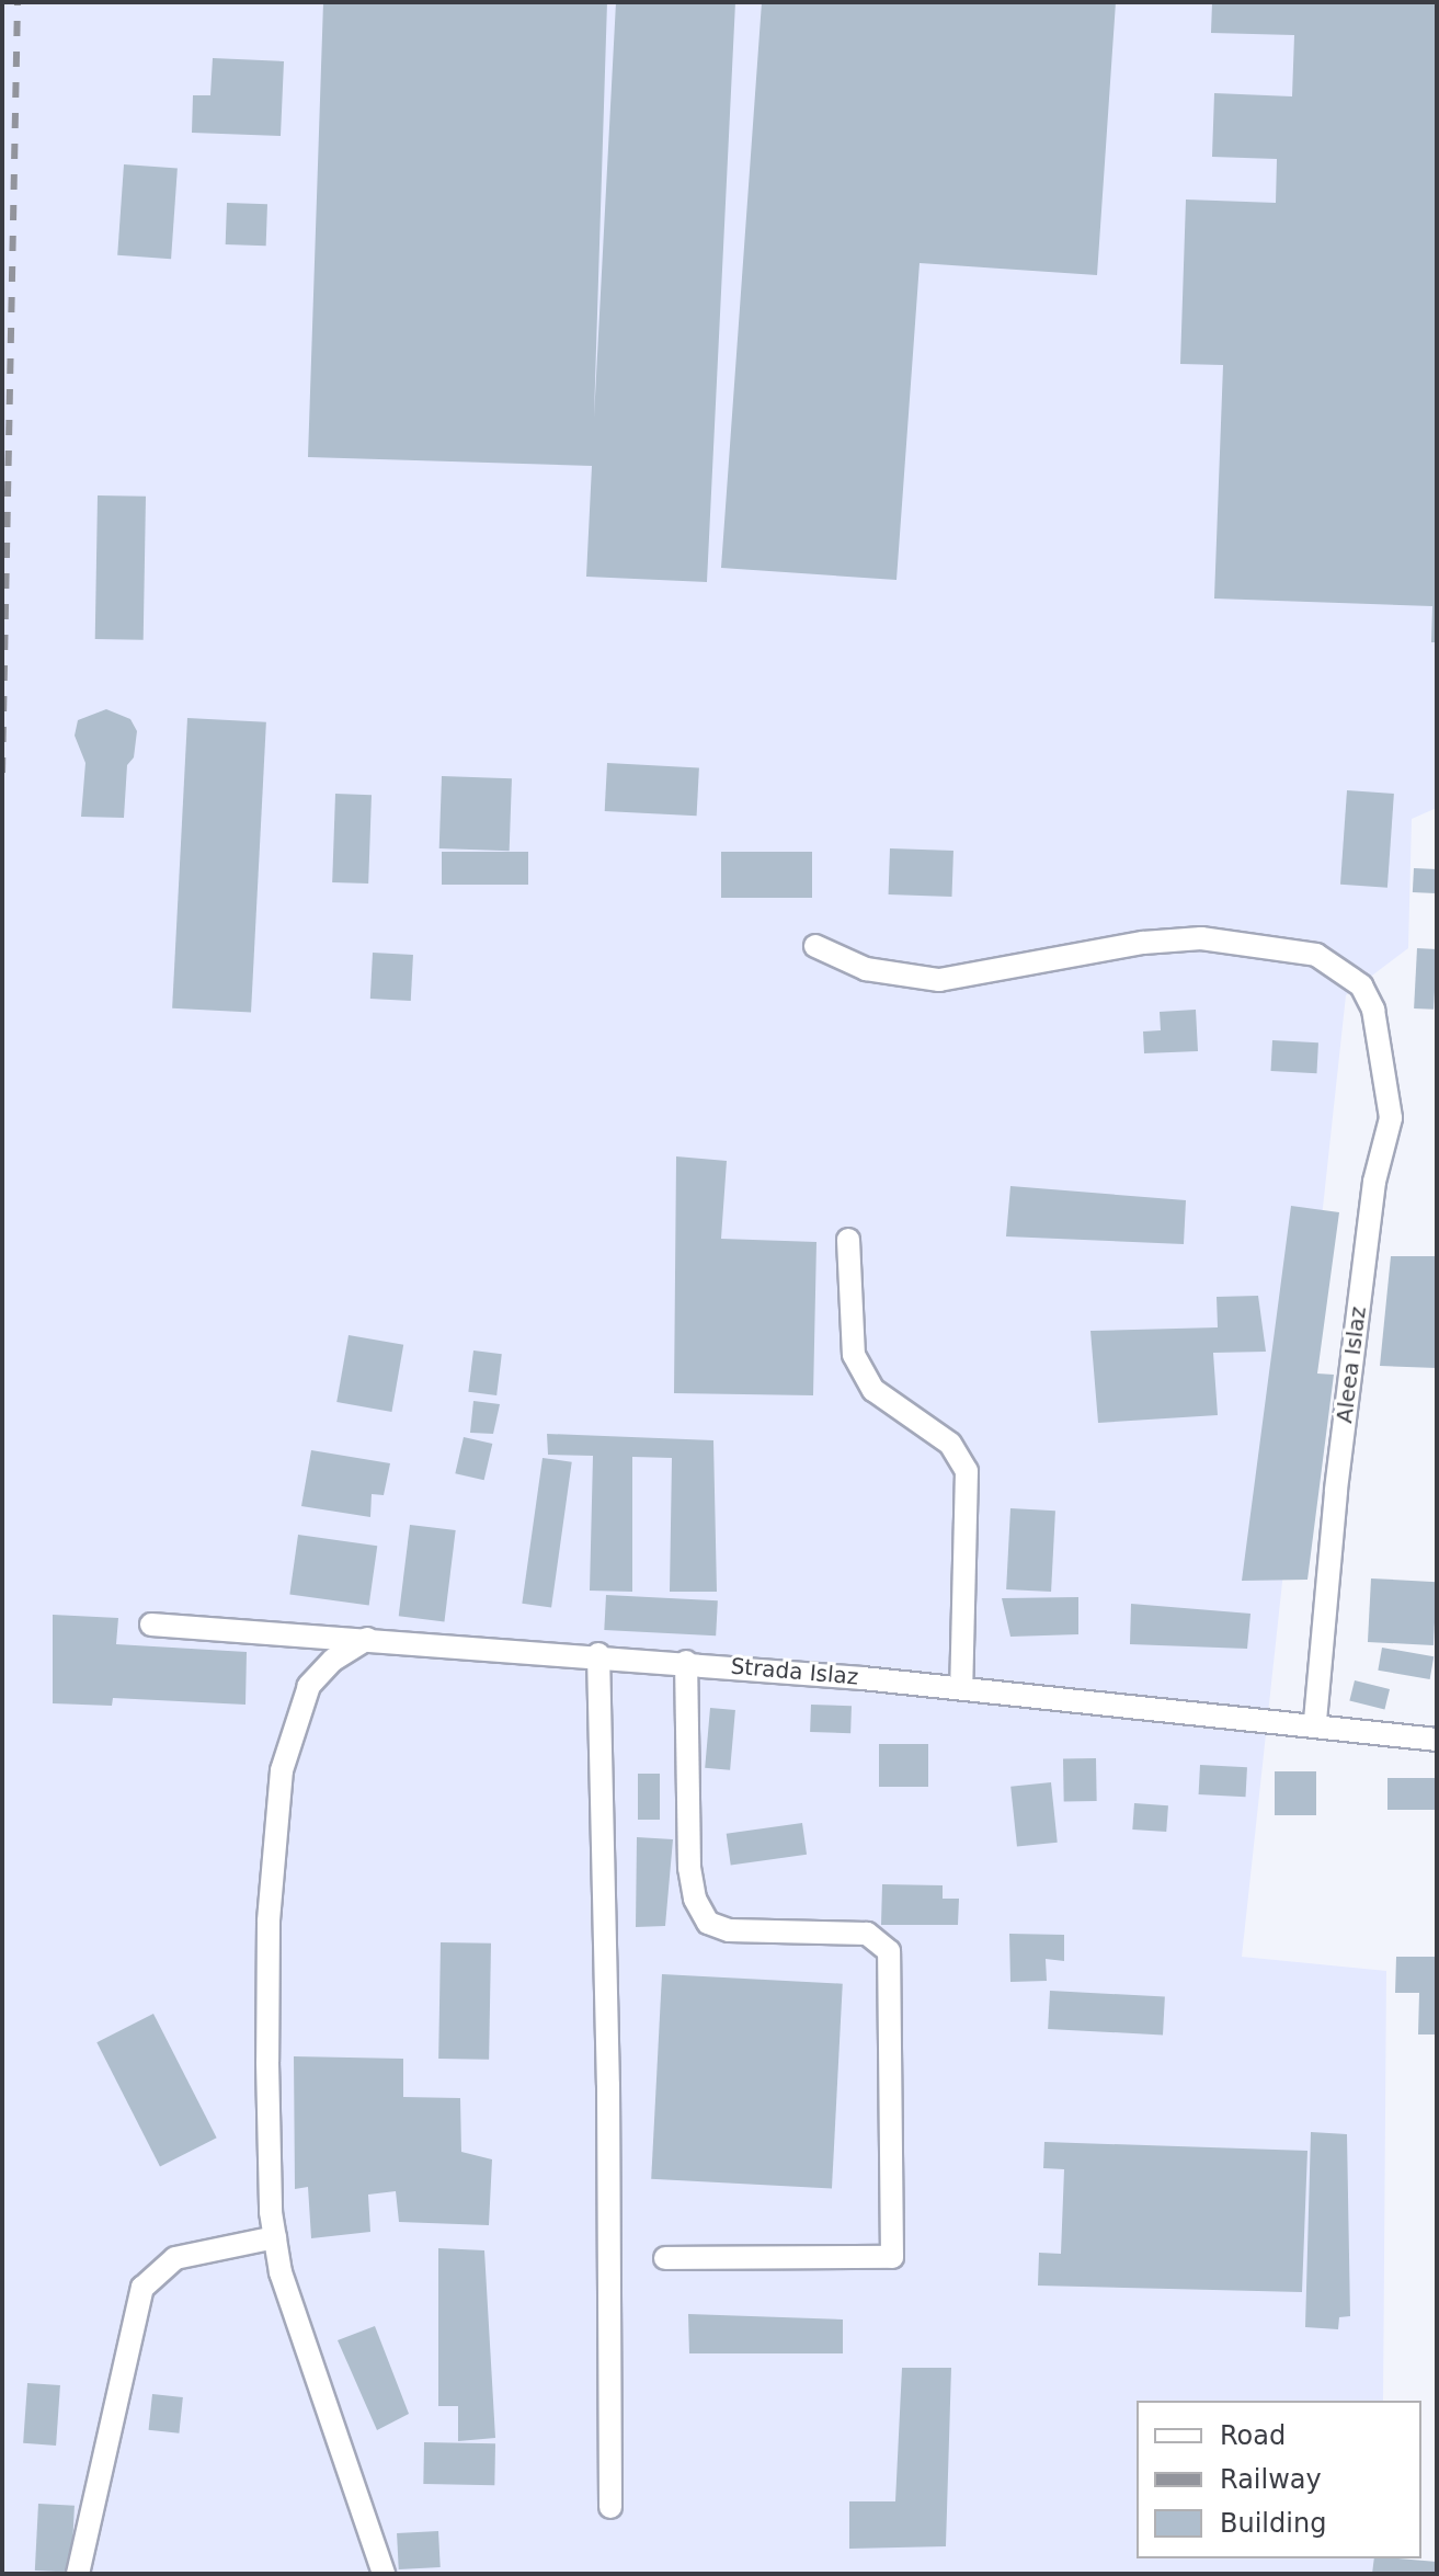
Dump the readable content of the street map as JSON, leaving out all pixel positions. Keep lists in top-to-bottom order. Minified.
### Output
{"streets":{"street":["Aleea Islaz","Strada Islaz"]},"crossings":[["Aleea Islaz","Strada Islaz"]],"legend":["Road","Railway","Building"]}
